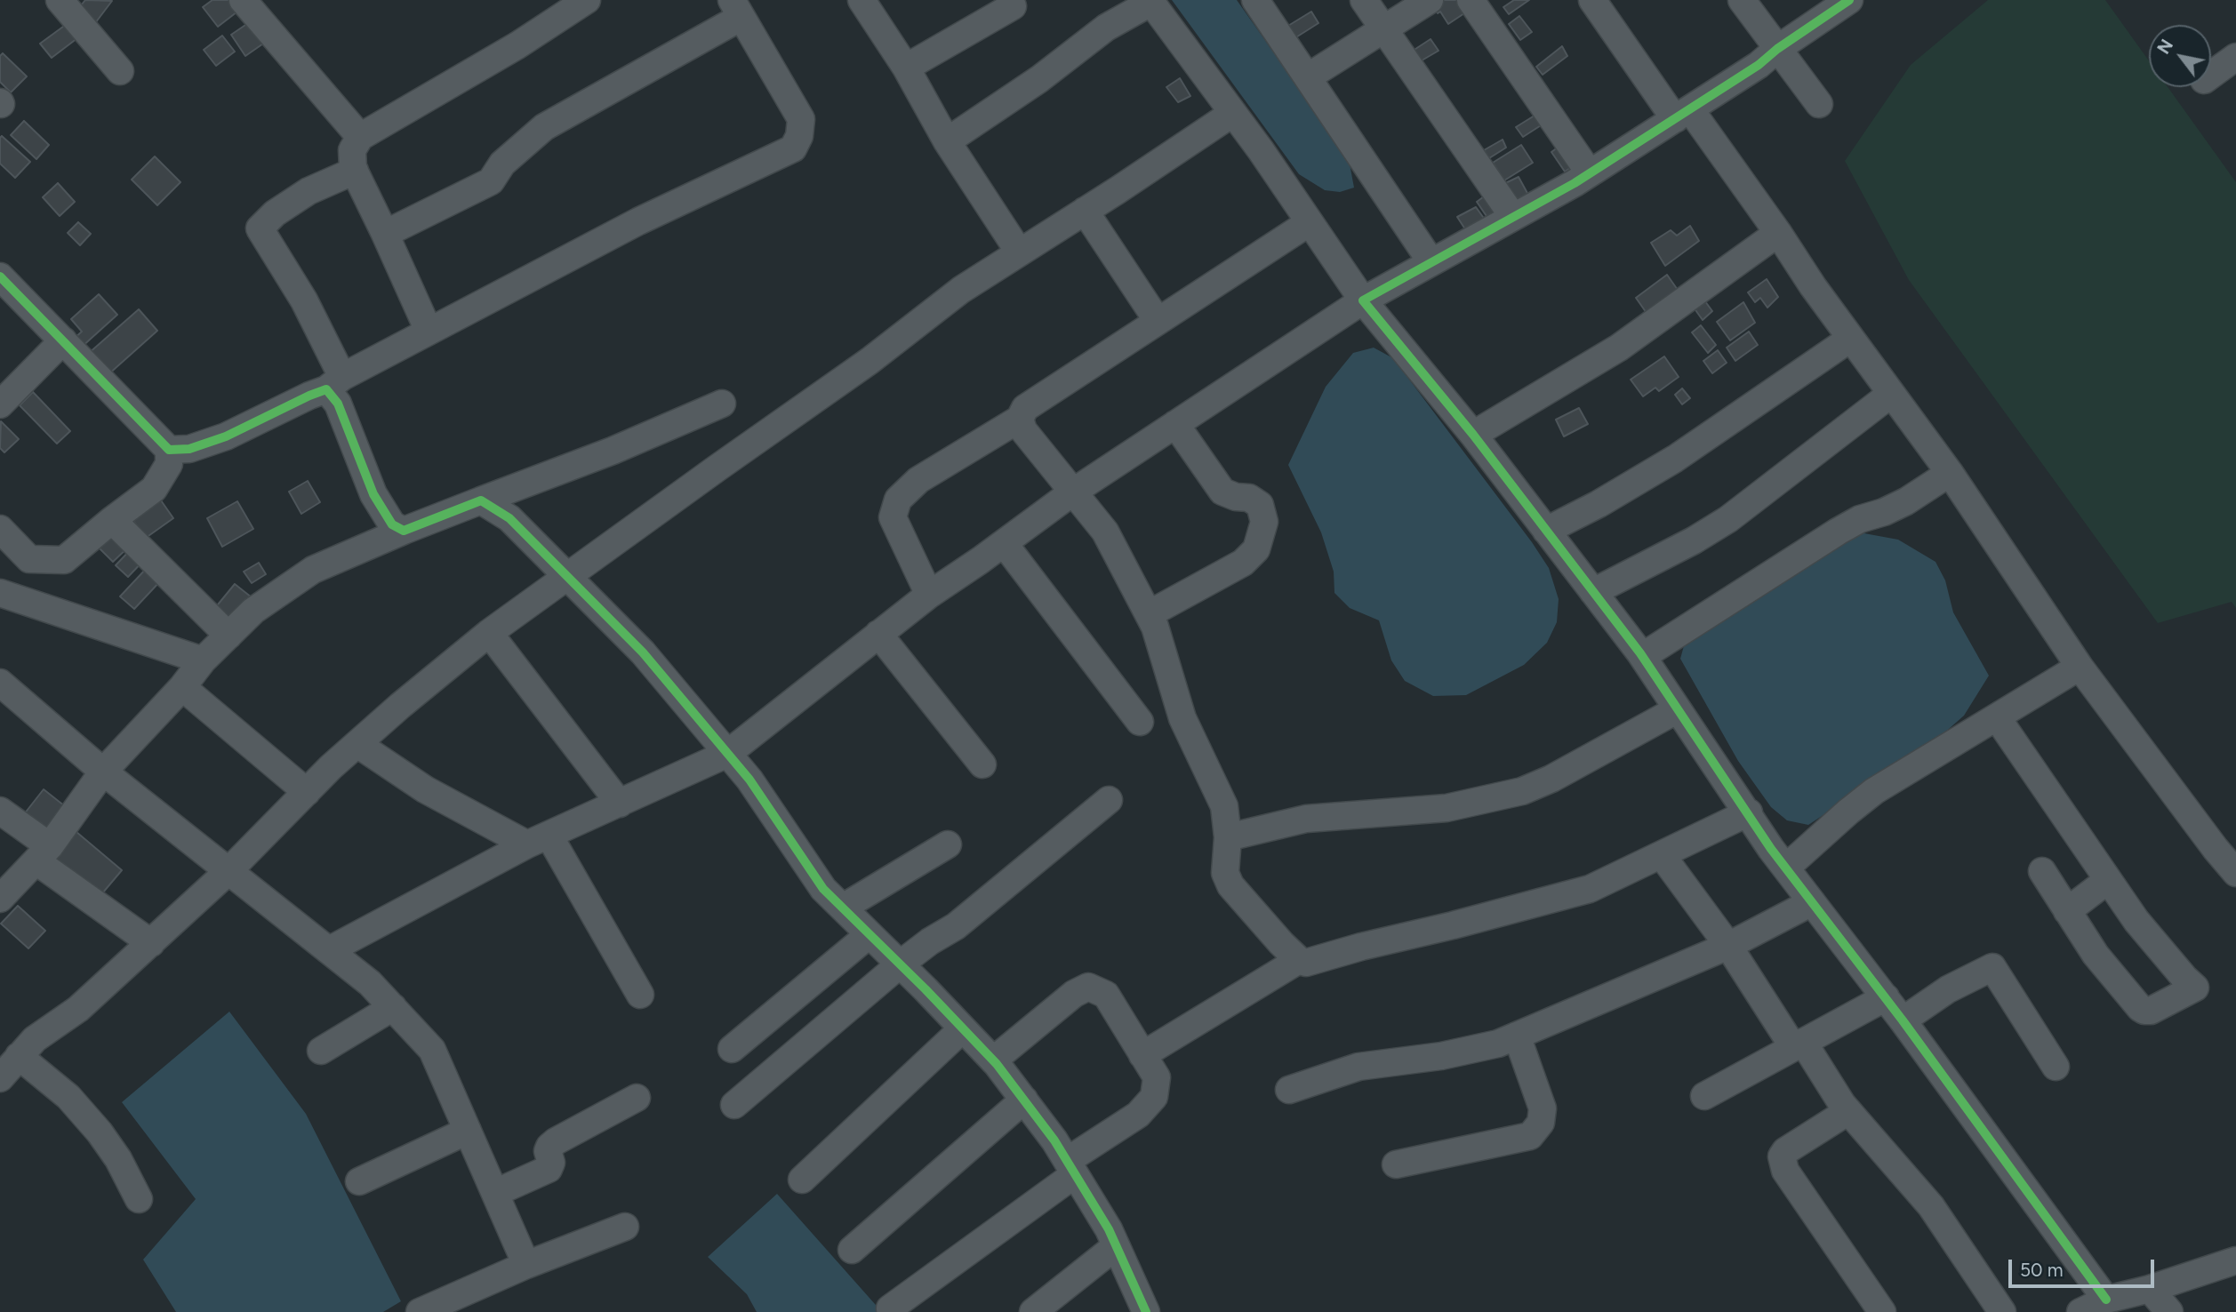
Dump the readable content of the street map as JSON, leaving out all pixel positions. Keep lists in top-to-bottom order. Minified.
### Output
{"scale_bar":"50 m","north":"top left"}
